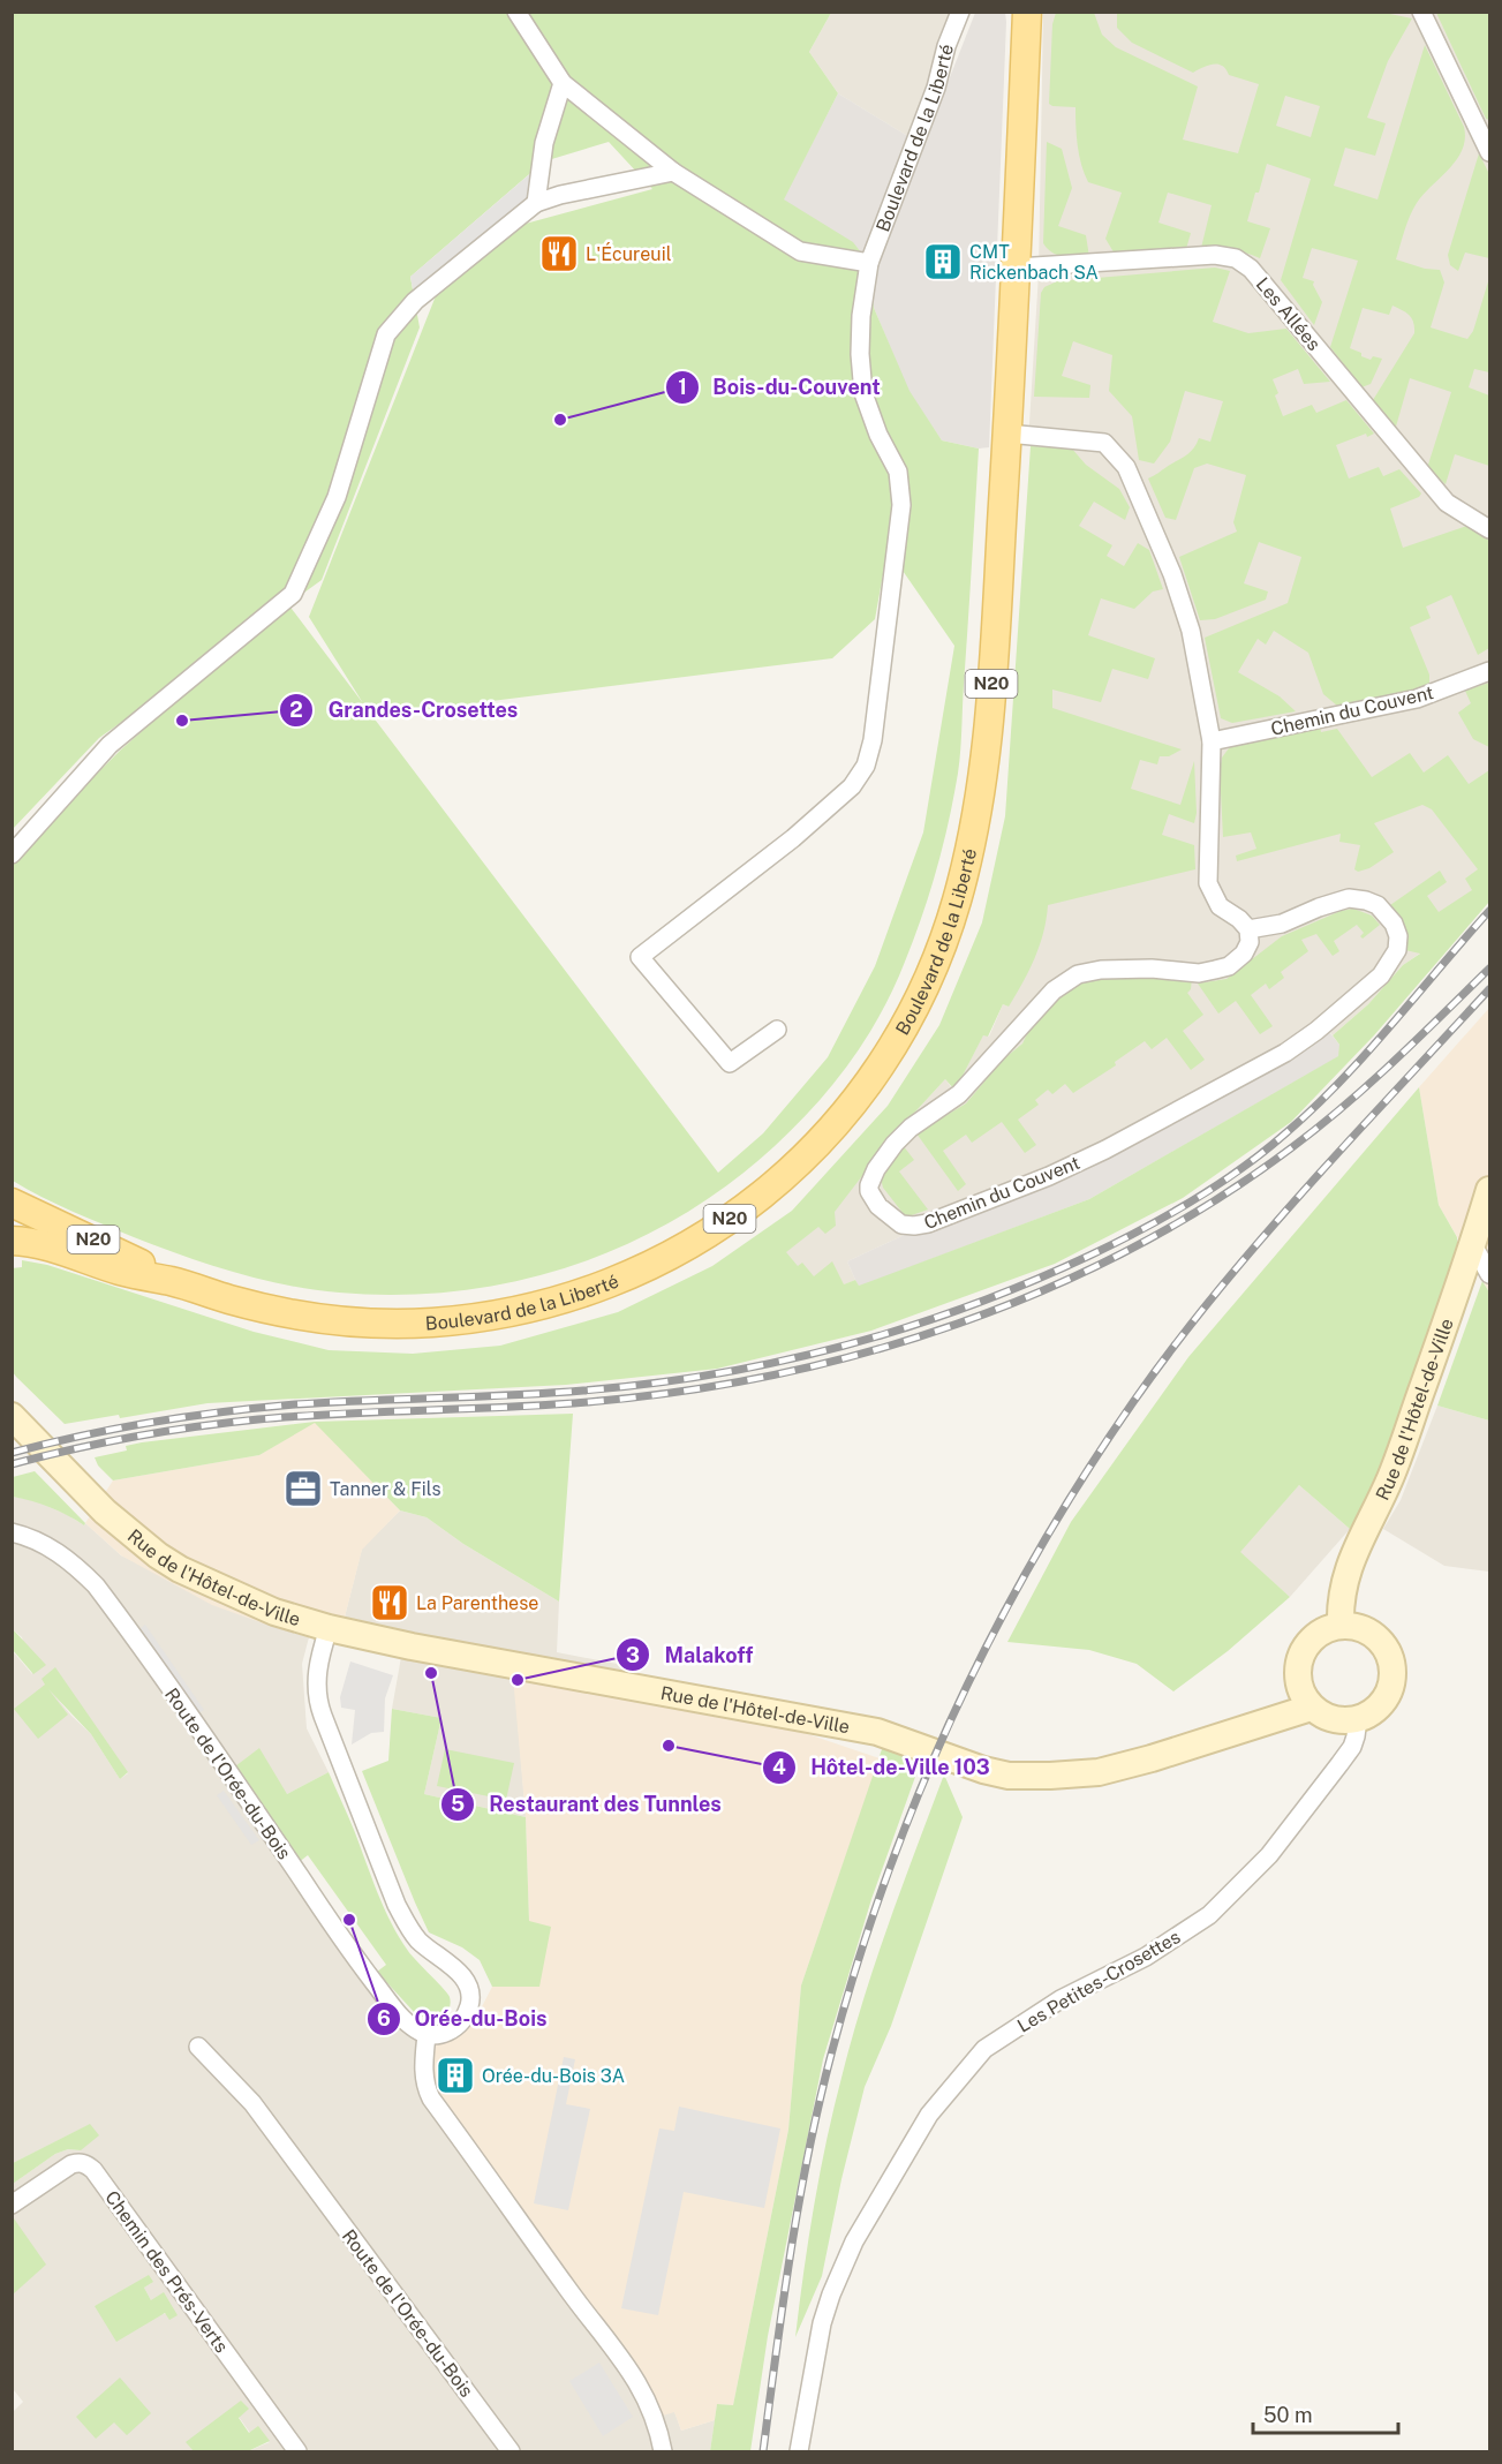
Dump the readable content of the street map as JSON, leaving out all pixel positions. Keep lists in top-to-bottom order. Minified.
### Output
{"streets":{"main road":["Boulevard de la Liberté","N20","Rue de l'Hôtel-de-Ville"],"street":["Les Allées","Chemin du Couvent","Route de l'Orée-du-Bois","Les Petites-Crosettes","Chemin des Prés-Verts"]},"crossings":[["Boulevard de la Liberté","Les Allées"],["Rue de l'Hôtel-de-Ville","Les Petites-Crosettes"]],"places":{"restaurant":["L'Écureuil","La Parenthese"],"building":["CMT Rickenbach SA","Orée-du-Bois 3A"],"other":["Bois-du-Couvent","Grandes-Crosettes","Restaurant des Tunnles","Malakoff","Hôtel-de-Ville 103","Orée-du-Bois"],"office":["Tanner & Fils"]},"scale_bar":"50 m"}
